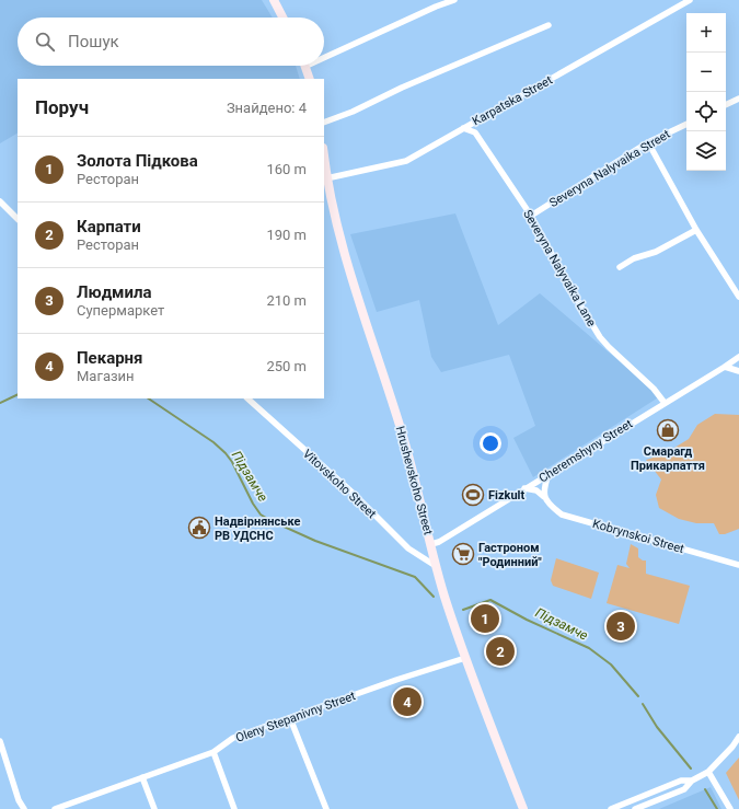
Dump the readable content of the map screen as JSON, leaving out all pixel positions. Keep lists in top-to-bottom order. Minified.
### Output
{"streets":{"street":["Karpatska Street","Severyna Nalyvaika Street","Severyna Nalyvaika Lane","Cheremshyny Street","Hrushevskoho Street","Vitovskoho Street","Kobrynskoi Street","Oleny Stepanivny Street"]},"crossings":[["Karpatska Street","Severyna Nalyvaika Lane"],["Karpatska Street","Hrushevskoho Street"],["Severyna Nalyvaika Street","Severyna Nalyvaika Lane"],["Severyna Nalyvaika Lane","Cheremshyny Street"],["Cheremshyny Street","Hrushevskoho Street"],["Cheremshyny Street","Kobrynskoi Street"],["Hrushevskoho Street","Vitovskoho Street"],["Hrushevskoho Street","Oleny Stepanivny Street"]],"water":["Підзамче"],"places":{"shop":["Смарагд Прикарпаття"],"sports":["Fizkult"],"public building":["Надвірнянське РВ УДСНС"],"supermarket":["Гастроном \"Родинний\""]},"page":{"map_buttons":["+","−"],"search":"Пошук","heading":["Поруч","Знайдено: 4"],"list":[{"mark":"1","name":"Золота Підкова","note":"Ресторан","value":"160 m"},{"mark":"2","name":"Карпати","note":"Ресторан","value":"190 m"},{"mark":"3","name":"Людмила","note":"Супермаркет","value":"210 m"},{"mark":"4","name":"Пекарня","note":"Магазин","value":"250 m"}],"pins":["1","3","2","4"]}}
